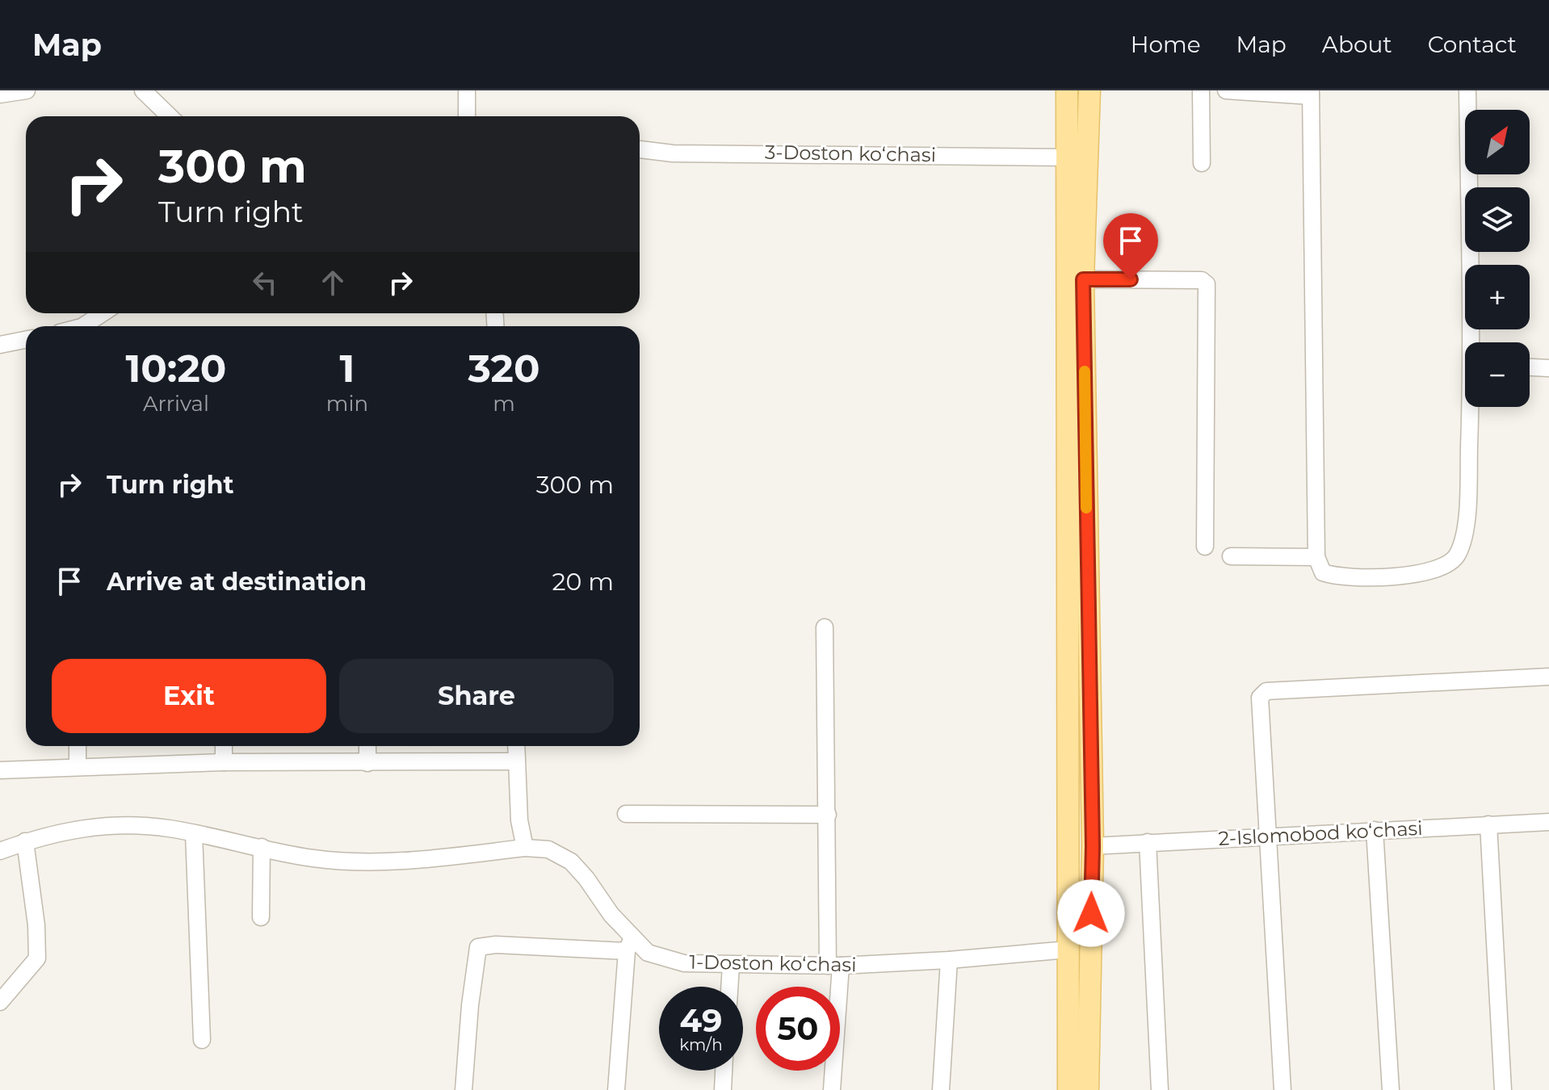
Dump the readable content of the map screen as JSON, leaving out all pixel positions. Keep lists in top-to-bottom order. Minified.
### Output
{"streets":{"street":["3-Doston koʻchasi","2-Islomobod koʻchasi","1-Doston koʻchasi"]},"north":"top right","page":{"header":"Map","nav":["Home","Map","About","Contact"],"map_buttons":["+","−"],"turn":["300 m","Turn right"],"eta":["10:20","Arrival","1","min","320","m"],"list":[{"name":"Turn right","value":"300 m"},{"name":"Arrive at destination","value":"20 m"}],"buttons":["Exit","Share"],"speed":"49 km/h","limit":"50"}}
